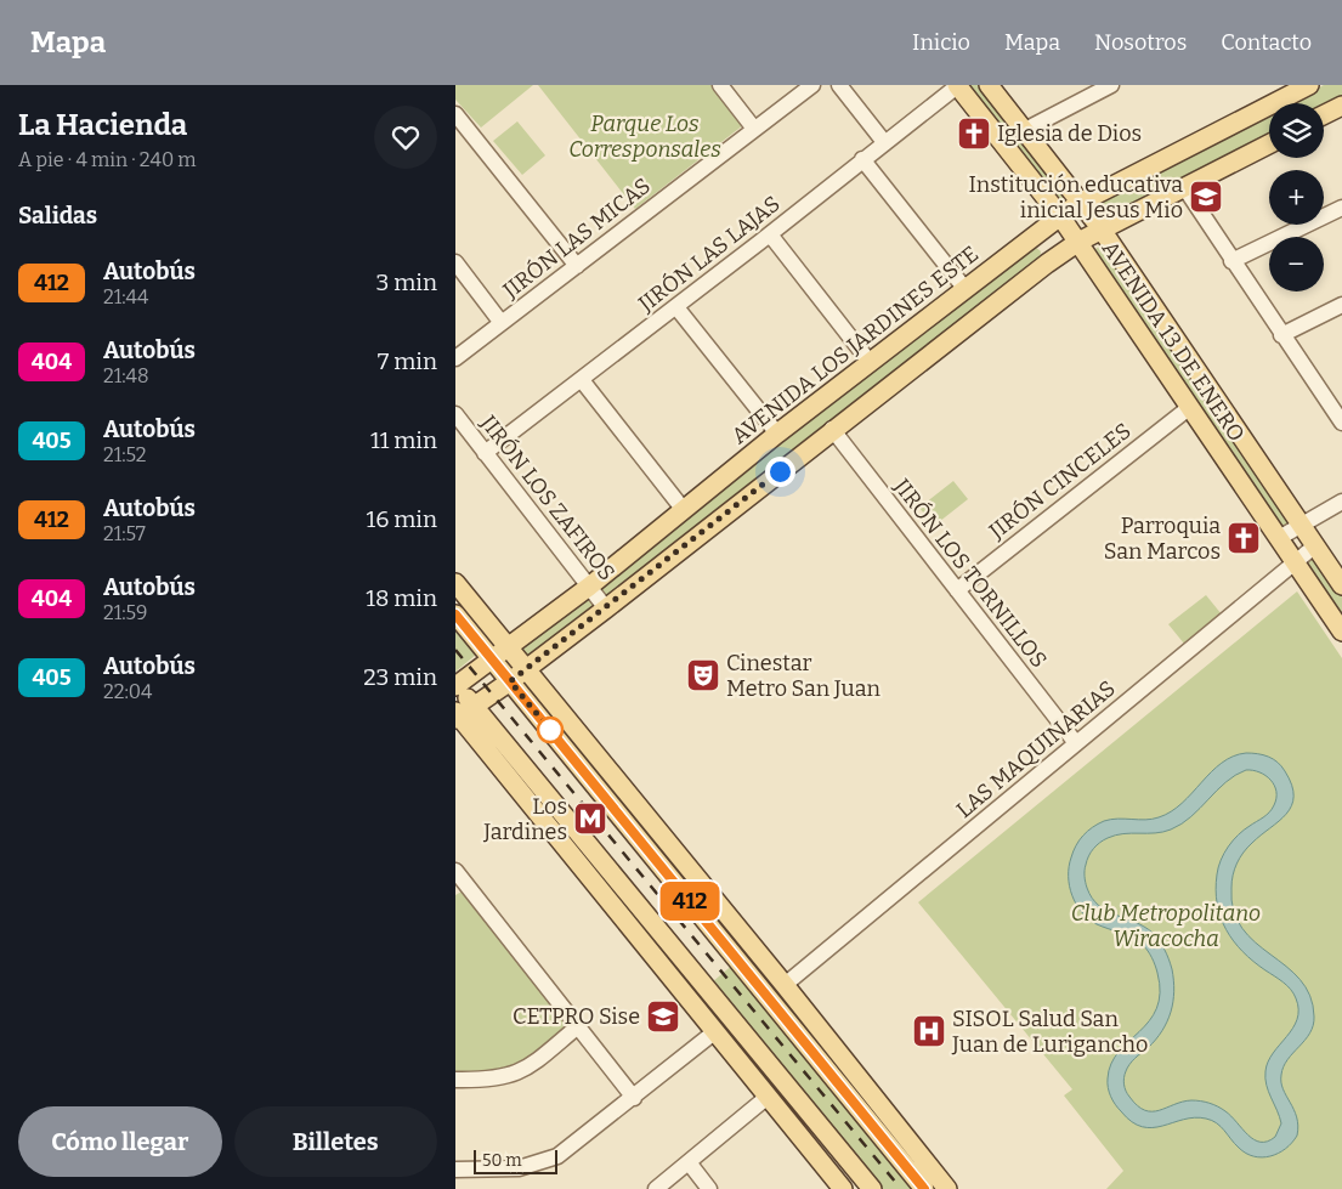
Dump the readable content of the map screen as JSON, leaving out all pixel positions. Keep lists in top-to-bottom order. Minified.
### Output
{"streets":{"main road":["AVENIDA 13 DE ENERO","AVENIDA LOS JARDINES ESTE"],"street":["JIRÓN LAS MICAS","JIRÓN LAS LAJAS","JIRÓN CINCELES","JIRÓN LOS ZAFIROS","JIRÓN LOS TORNILLOS","LAS MAQUINARIAS"]},"crossings":[["JIRÓN LAS LAJAS","AVENIDA 13 DE ENERO"],["JIRÓN LAS LAJAS","JIRÓN LOS ZAFIROS"],["AVENIDA 13 DE ENERO","AVENIDA LOS JARDINES ESTE"],["AVENIDA 13 DE ENERO","JIRÓN CINCELES"],["AVENIDA 13 DE ENERO","LAS MAQUINARIAS"],["AVENIDA LOS JARDINES ESTE","JIRÓN LOS ZAFIROS"],["JIRÓN CINCELES","JIRÓN LOS TORNILLOS"],["JIRÓN LOS TORNILLOS","LAS MAQUINARIAS"]],"parks":["Parque Los Corresponsales","Club Metropolitano Wiracocha"],"places":{"church":["Iglesia de Dios","Parroquia San Marcos"],"school or university":["Institución educativa inicial Jesus Mio","CETPRO Sise"],"theatre":["Cinestar Metro San Juan"],"metro station":["Los Jardines"],"hospital":["SISOL Salud San Juan de Lurigancho"]},"lines":["bus line 412"],"scale_bar":"50 m","page":{"header":"Mapa","nav":["Inicio","Mapa","Nosotros","Contacto"],"heading":[["La Hacienda","A pie · 4 min · 240 m"],"Salidas"],"on_map":"412","map_buttons":["+","−"],"list":[{"mark":"412","name":"Autobús","note":"21:44","value":"3 min"},{"mark":"404","name":"Autobús","note":"21:48","value":"7 min"},{"mark":"405","name":"Autobús","note":"21:52","value":"11 min"},{"mark":"412","name":"Autobús","note":"21:57","value":"16 min"},{"mark":"404","name":"Autobús","note":"21:59","value":"18 min"},{"mark":"405","name":"Autobús","note":"22:04","value":"23 min"}],"buttons":["Cómo llegar","Billetes"],"scale":"50 m"}}
